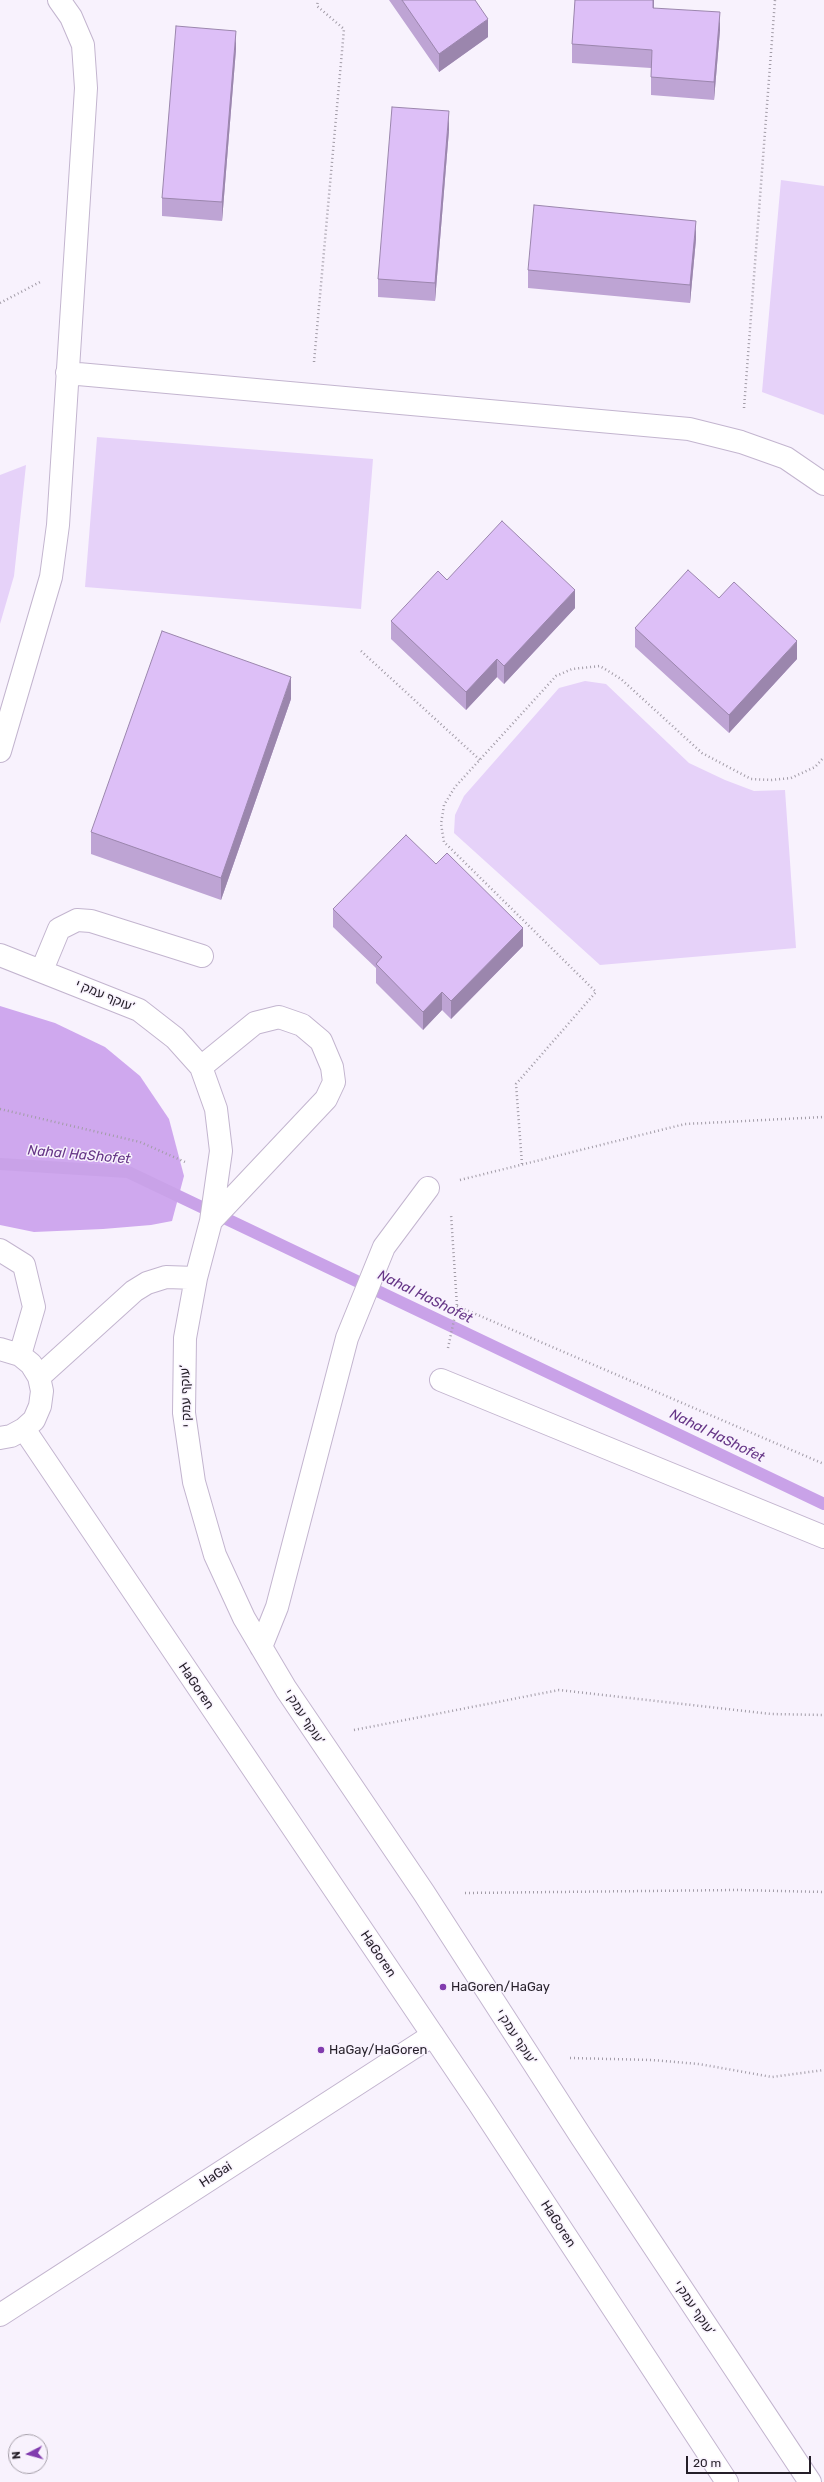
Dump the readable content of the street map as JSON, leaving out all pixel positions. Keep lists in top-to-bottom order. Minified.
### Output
{"streets":{"street":["עוקף עמק י’","HaGoren","HaGai"]},"crossings":[["HaGoren","HaGai"]],"water":["Nahal HaShofet"],"places":["HaGoren/HaGay","HaGay/HaGoren"],"scale_bar":"20 m","north":"left"}
